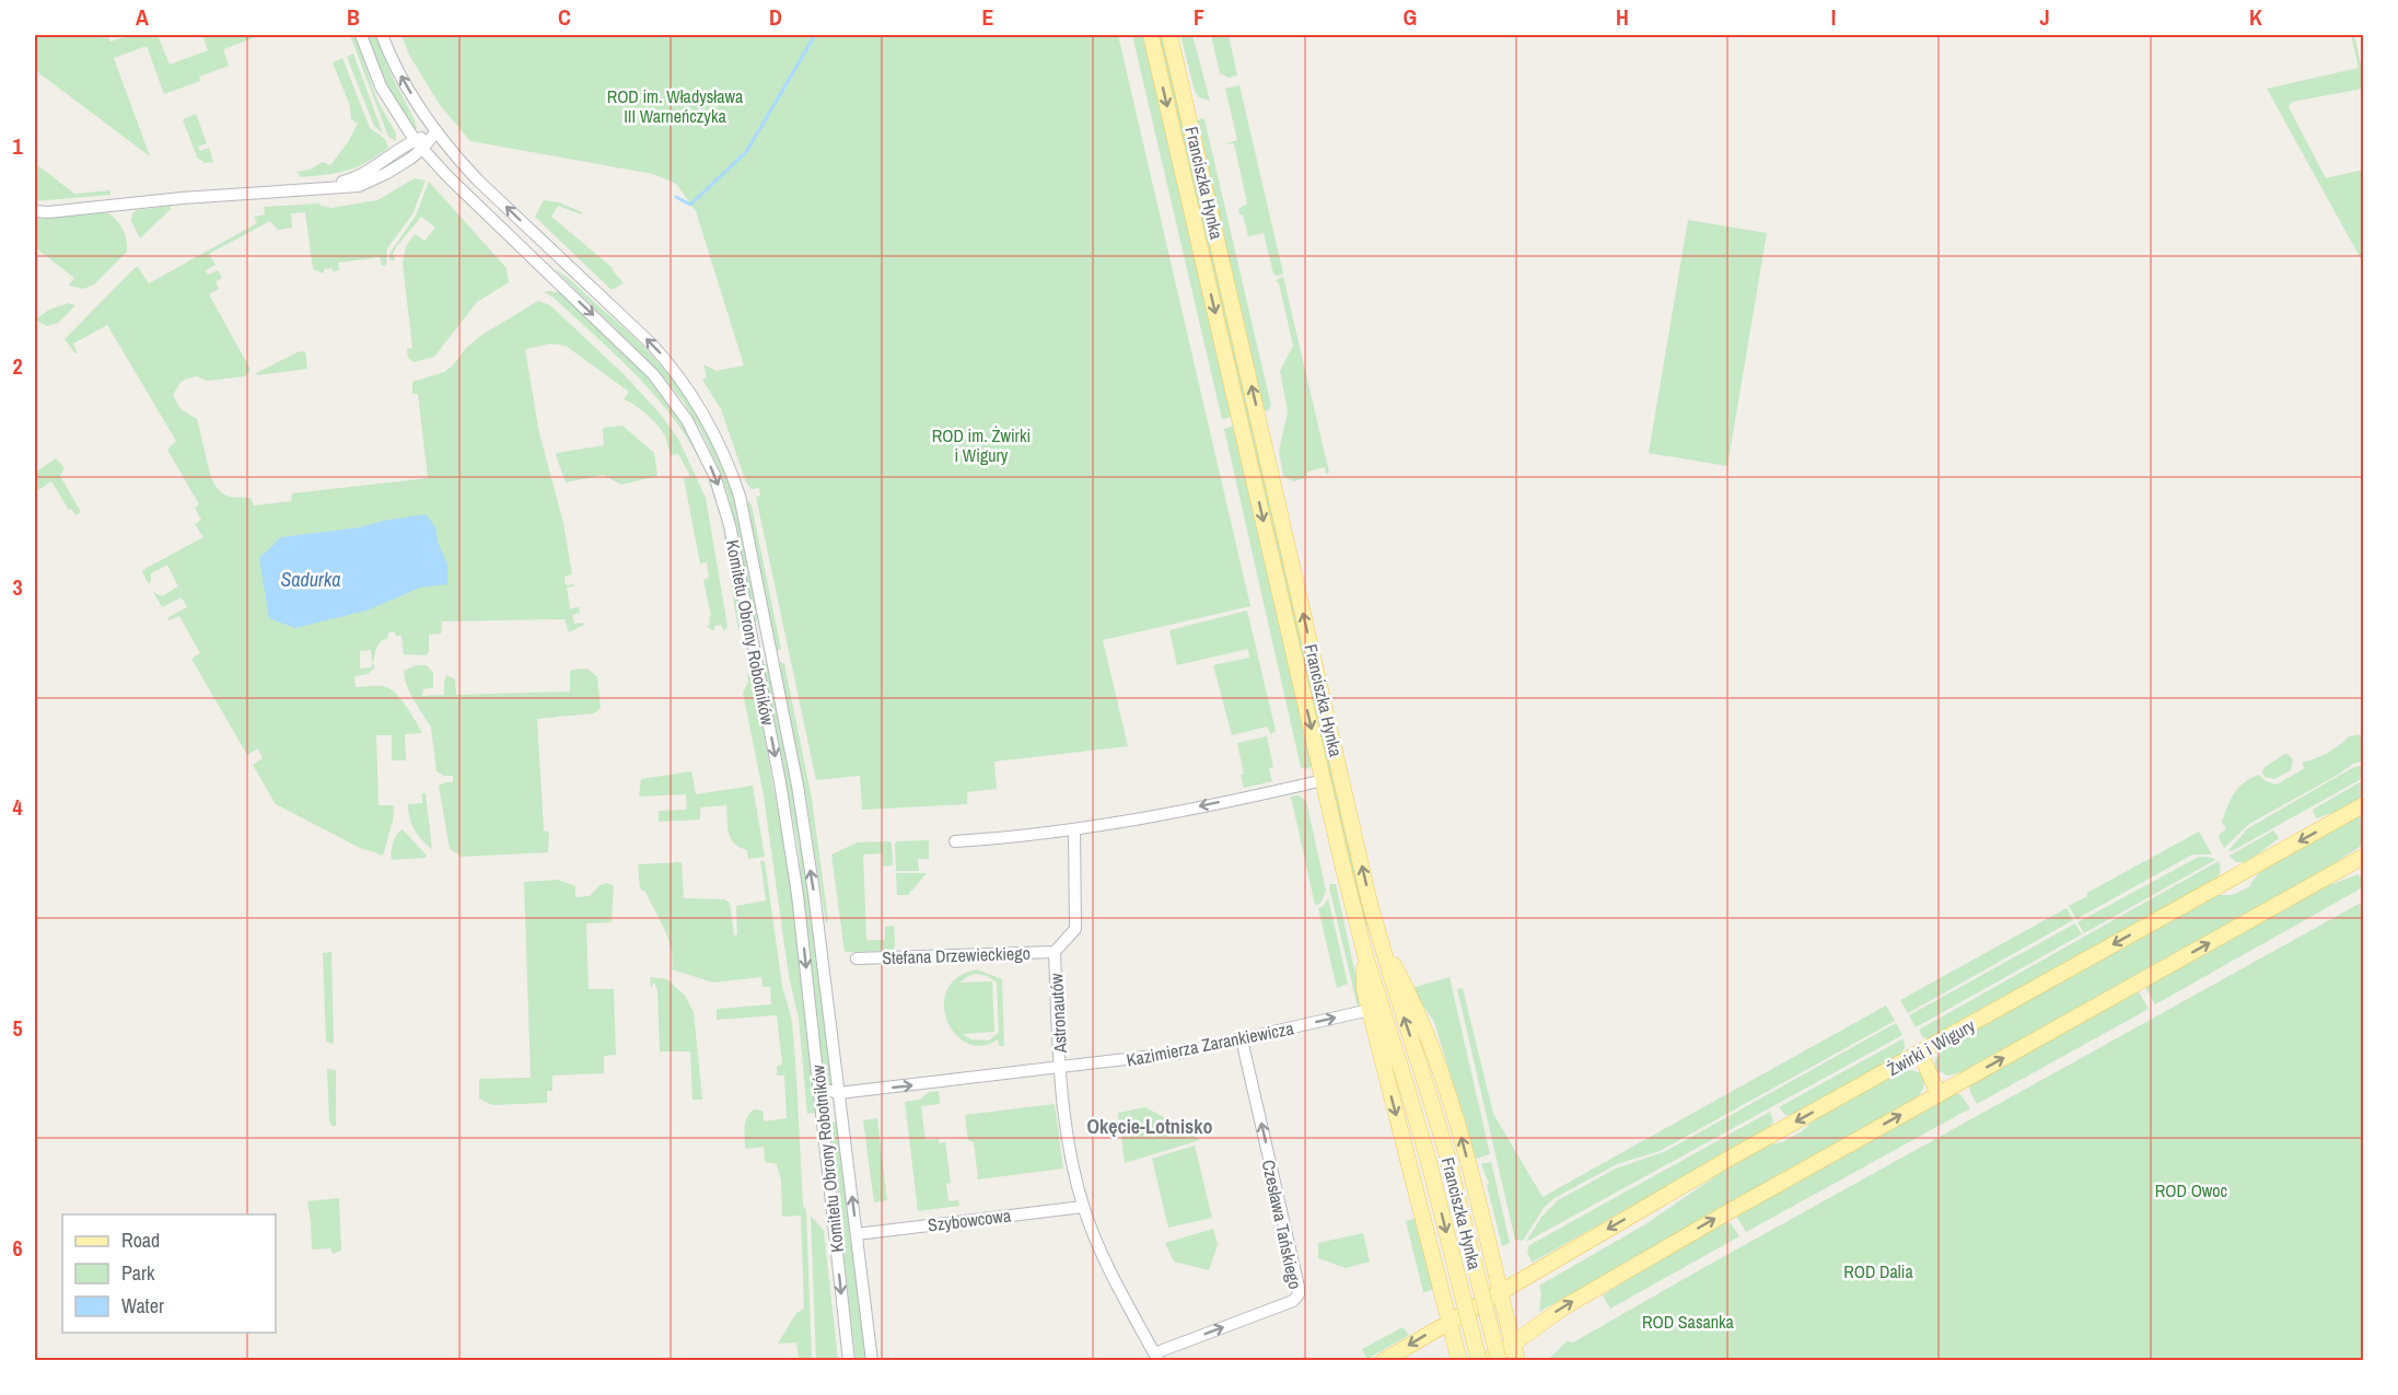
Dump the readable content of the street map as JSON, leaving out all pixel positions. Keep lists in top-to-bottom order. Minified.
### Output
{"streets":{"main road":["Franciszka Hynka","Żwirki i Wigury"],"street":["Komitetu Obrony Robotników","Stefana Drzewieckiego","Astronautów","Kazimierza Zarankiewicza","Szybowcowa","Czesława Tańskiego"]},"crossings":[["Komitetu Obrony Robotników","Kazimierza Zarankiewicza"],["Komitetu Obrony Robotników","Szybowcowa"],["Stefana Drzewieckiego","Astronautów"],["Astronautów","Kazimierza Zarankiewicza"],["Astronautów","Szybowcowa"],["Astronautów","Czesława Tańskiego"],["Kazimierza Zarankiewicza","Czesława Tańskiego"]],"one_way":["Kazimierza Zarankiewicza"],"districts":["Okęcie-Lotnisko"],"water":["Sadurka"],"parks":["ROD im. Władysława III Warneńczyka","ROD im. Żwirki i Wigury","ROD Owoc","ROD Dalia","ROD Sasanka"],"legend":["Road","Park","Water"],"grid":{"columns":["A","B","C","D","E","F","G","H","I","J","K"],"rows":["1","2","3","4","5","6"]}}
